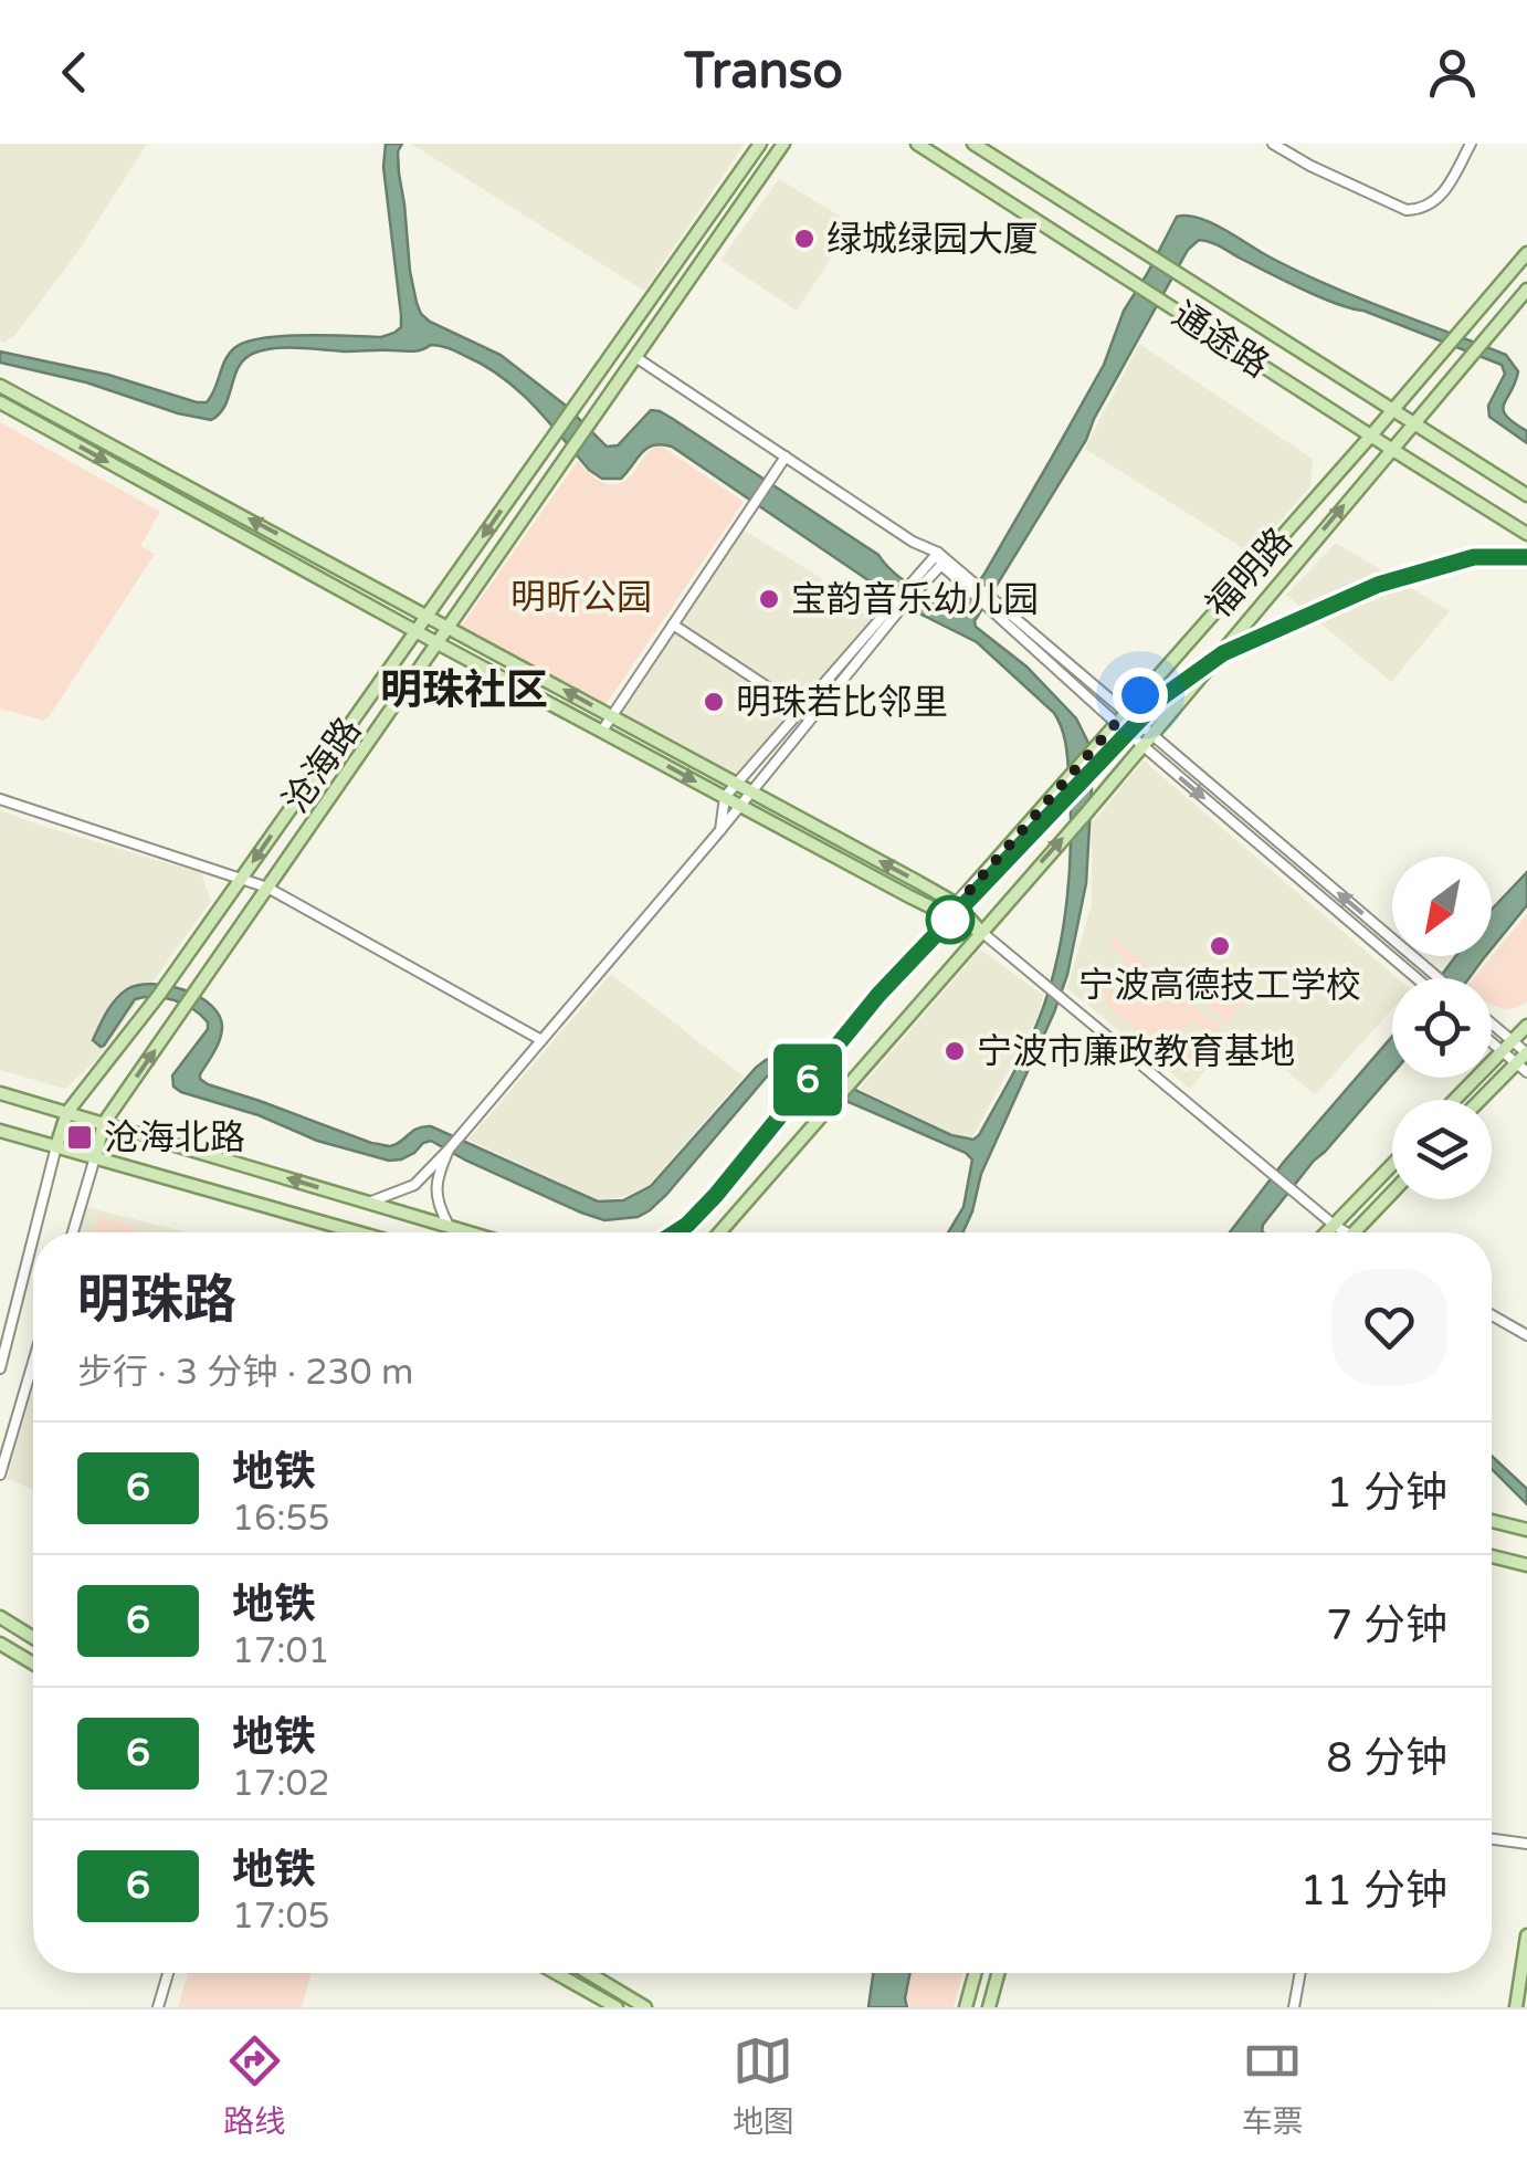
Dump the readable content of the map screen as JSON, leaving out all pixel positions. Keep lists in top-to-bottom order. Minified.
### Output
{"streets":{"main road":["通途路","福明路","沧海路"]},"crossings":[["通途路","福明路"]],"districts":["明珠社区"],"parks":["明昕公园"],"places":{"other":["绿城绿园大厦","宝韵音乐幼儿园","明珠若比邻里","宁波高德技工学校","宁波市廉政教育基地"],"transit":["沧海北路"]},"lines":["metro line 6"],"north":"bottom left","page":{"header":"Transo","on_map":"6","heading":["明珠路","步行 · 3 分钟 · 230 m"],"list":[{"mark":"6","name":"地铁","note":"16:55","value":"1 分钟"},{"mark":"6","name":"地铁","note":"17:01","value":"7 分钟"},{"mark":"6","name":"地铁","note":"17:02","value":"8 分钟"},{"mark":"6","name":"地铁","note":"17:05","value":"11 分钟"}],"tabs":["路线","地图","车票"]}}
